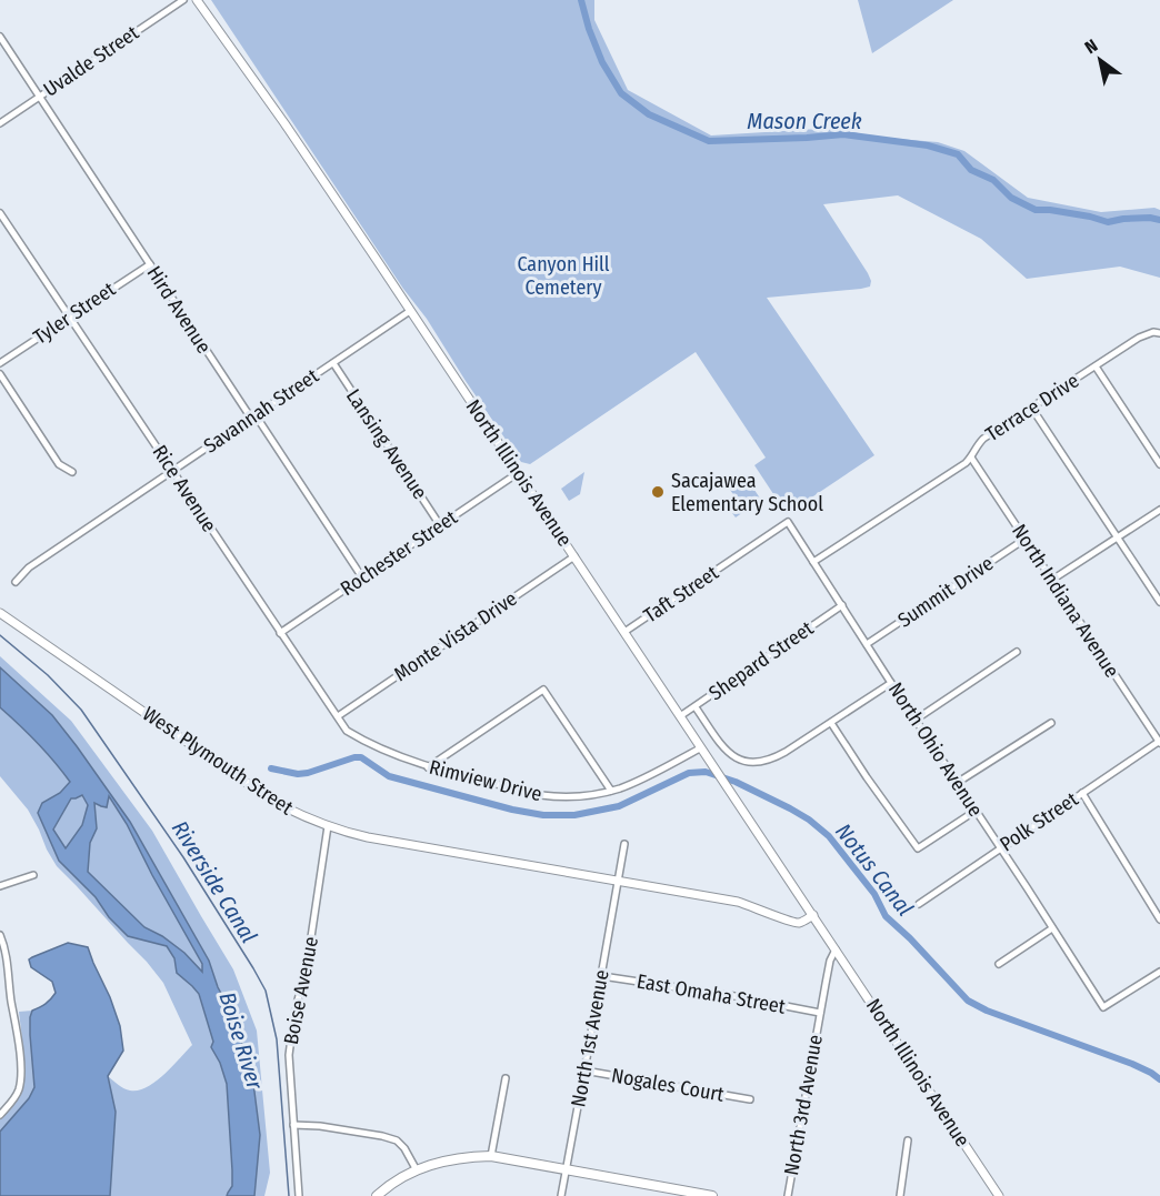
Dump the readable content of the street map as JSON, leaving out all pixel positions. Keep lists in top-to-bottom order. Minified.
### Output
{"streets":{"street":["Uvalde Street","Hird Avenue","Tyler Street","Terrace Drive","Savannah Street","Lansing Avenue","North Illinois Avenue","Rice Avenue","Rochester Street","Summit Drive","Taft Street","North Indiana Avenue","Monte Vista Drive","Shepard Street","North Ohio Avenue","West Plymouth Street","Rimview Drive","Polk Street","Boise Avenue","East Omaha Street","North 1st Avenue","Nogales Court","North 3rd Avenue"]},"crossings":[["Uvalde Street","Hird Avenue"],["Hird Avenue","Tyler Street"],["Hird Avenue","Savannah Street"],["Hird Avenue","Rochester Street"],["Tyler Street","Rice Avenue"],["Terrace Drive","North Indiana Avenue"],["Terrace Drive","North Ohio Avenue"],["Savannah Street","Lansing Avenue"],["Savannah Street","North Illinois Avenue"],["Savannah Street","Rice Avenue"],["Lansing Avenue","Rochester Street"],["North Illinois Avenue","Rochester Street"],["North Illinois Avenue","Taft Street"],["North Illinois Avenue","Monte Vista Drive"],["North Illinois Avenue","Shepard Street"],["North Illinois Avenue","West Plymouth Street"],["North Illinois Avenue","Rimview Drive"],["Rice Avenue","Rochester Street"],["Rice Avenue","Monte Vista Drive"],["Rice Avenue","Rimview Drive"],["Summit Drive","North Indiana Avenue"],["Summit Drive","North Ohio Avenue"],["Taft Street","North Ohio Avenue"],["North Indiana Avenue","Polk Street"],["Shepard Street","North Ohio Avenue"],["North Ohio Avenue","Polk Street"],["West Plymouth Street","Boise Avenue"],["West Plymouth Street","North 1st Avenue"],["East Omaha Street","North 1st Avenue"],["East Omaha Street","North 3rd Avenue"],["North 1st Avenue","Nogales Court"]],"water":["Mason Creek","Notus Canal","Riverside Canal","Boise River"],"parks":["Canyon Hill Cemetery"],"places":["Sacajawea Elementary School"],"north":"top left"}
